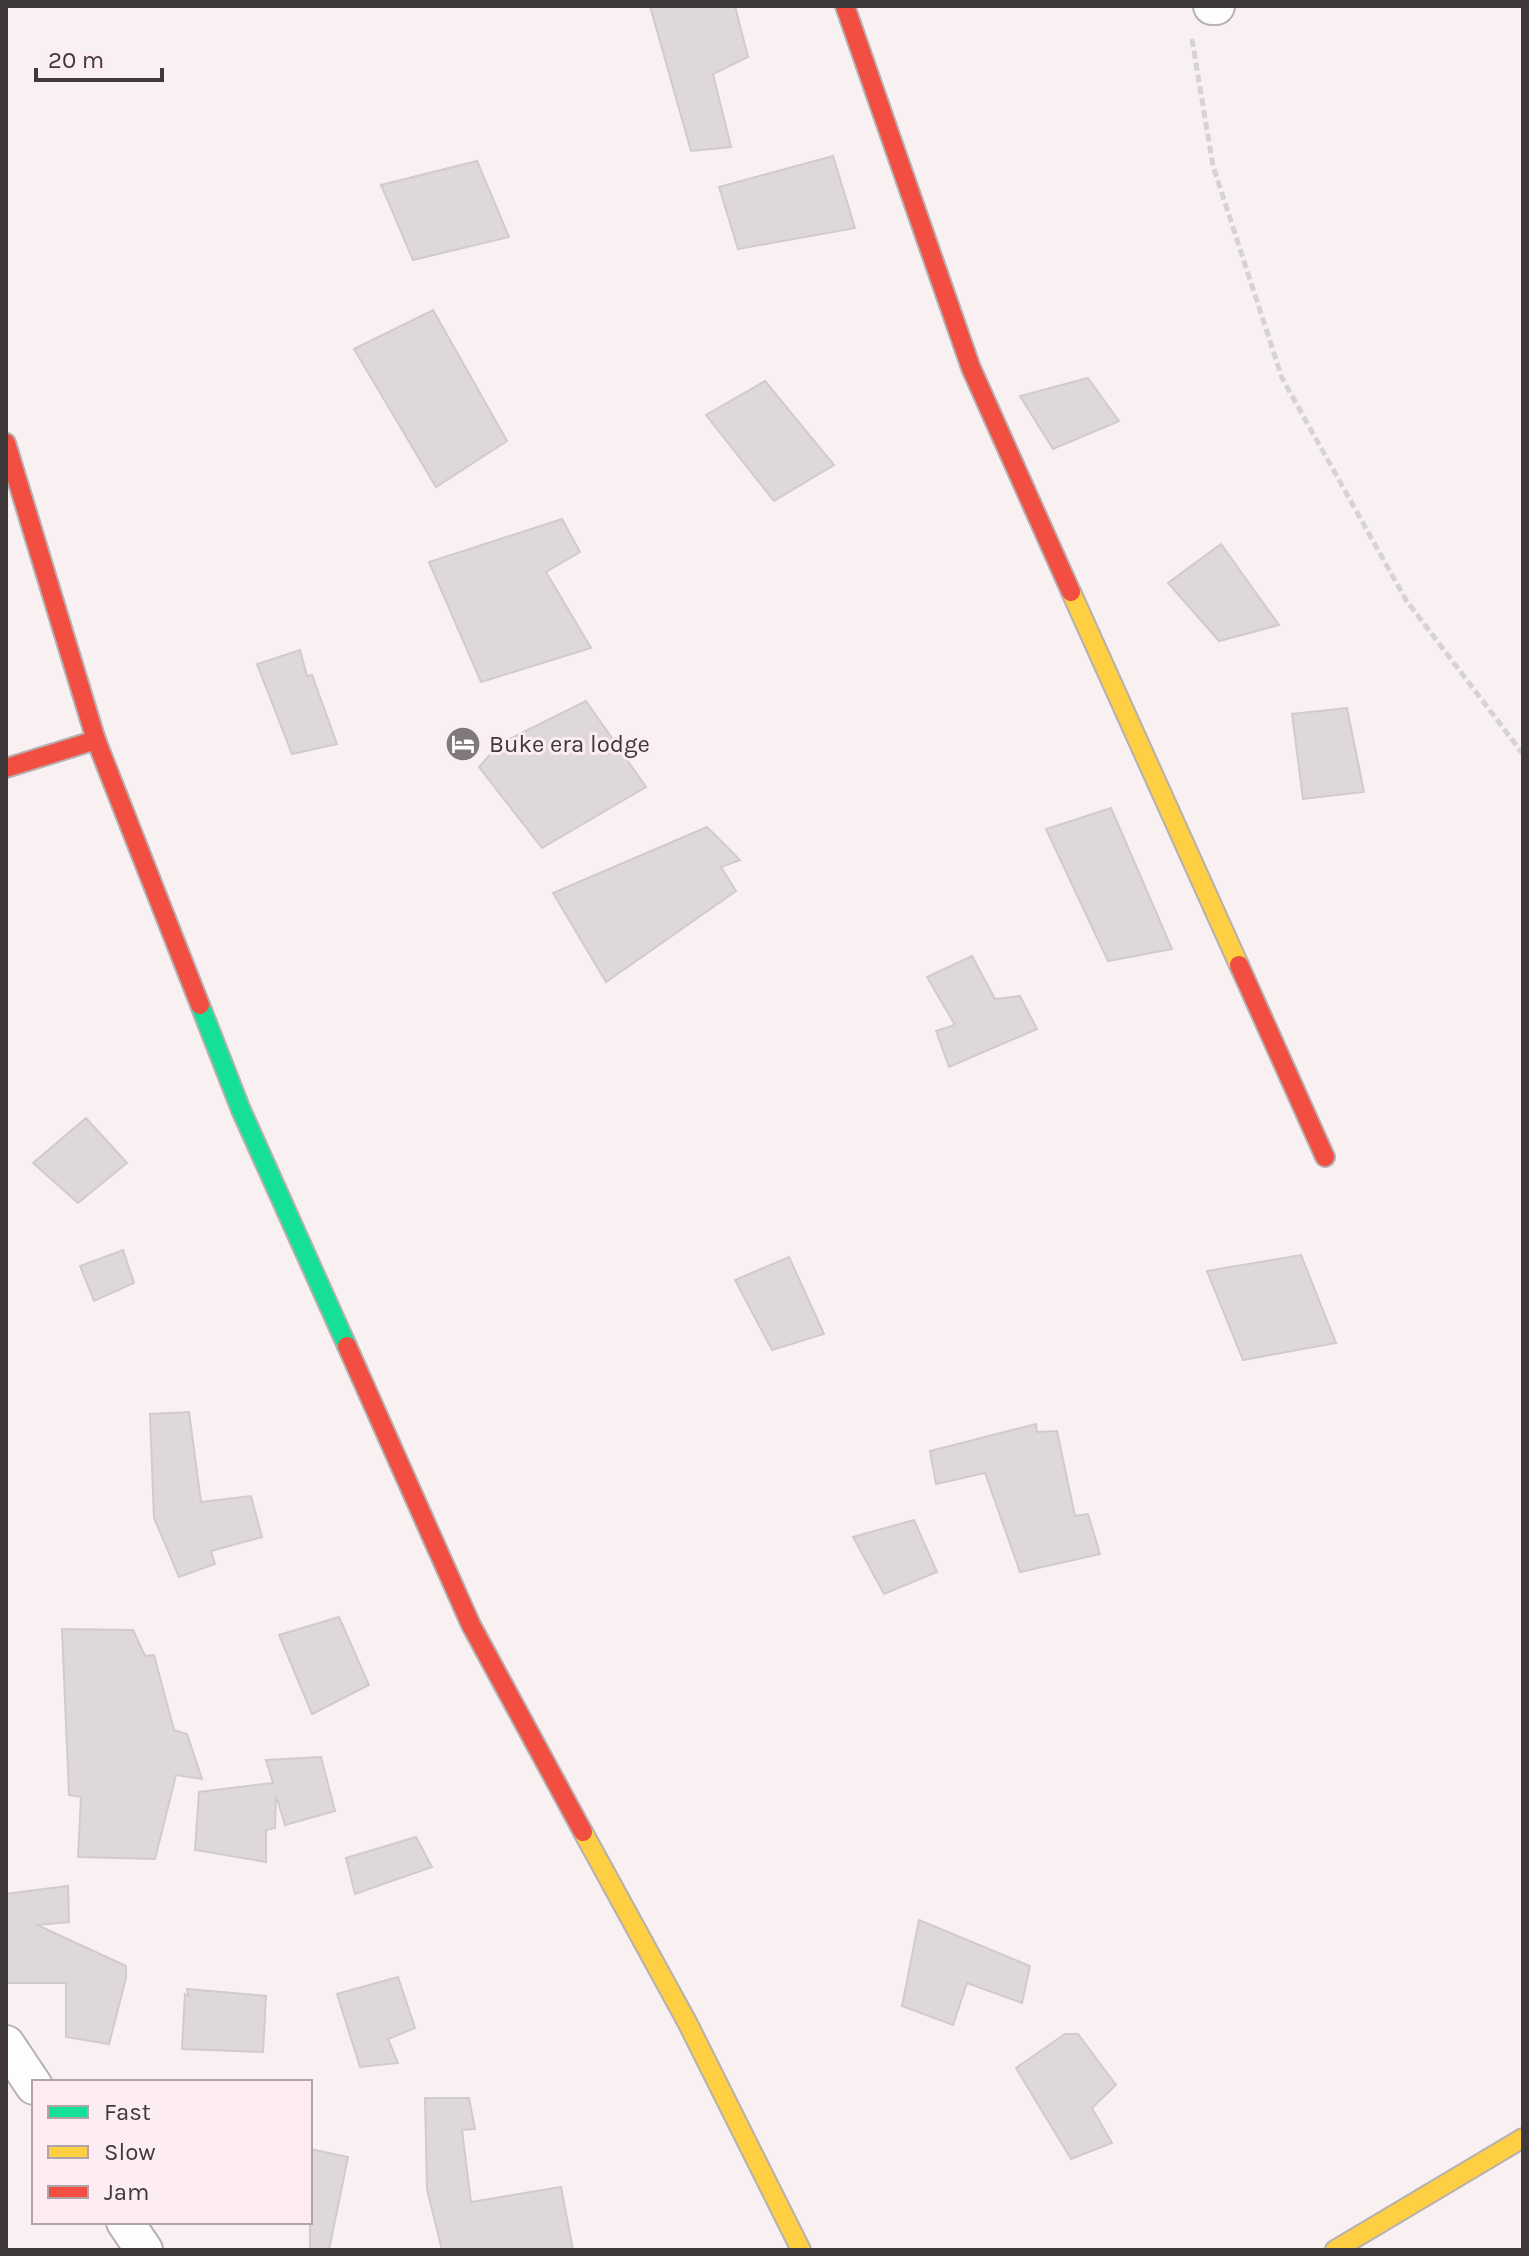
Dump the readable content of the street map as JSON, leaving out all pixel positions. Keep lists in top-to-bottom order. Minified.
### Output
{"places":{"hotel":["Buke era lodge"]},"legend":["Fast","Slow","Jam"],"scale_bar":"20 m"}
